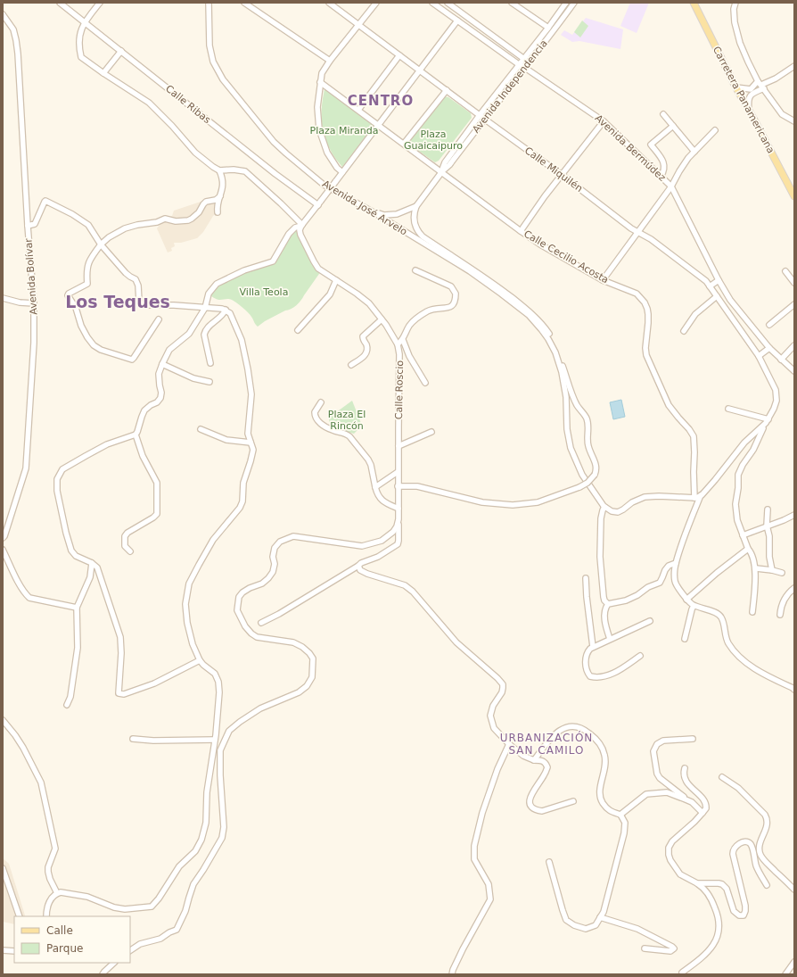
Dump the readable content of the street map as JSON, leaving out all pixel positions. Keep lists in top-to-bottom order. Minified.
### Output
{"streets":{"main road":["Carretera Panamericana"],"street":["Avenida Independencia","Calle Ribas","Avenida Bermúdez","Calle Miquilén","Avenida José Arvelo","Calle Cecilio Acosta","Avenida Bolívar","Calle Roscio"]},"crossings":[["Avenida Independencia","Avenida Bermúdez"],["Avenida Independencia","Calle Miquilén"],["Avenida Independencia","Calle Cecilio Acosta"],["Avenida José Arvelo","Calle Roscio"]],"districts":["CENTRO","Los Teques","URBANIZACIÓN SAN CAMILO"],"parks":["Plaza Miranda","Plaza Guaicaipuro","Villa Teola","Plaza El Rincón"],"legend":["Calle","Parque"]}
